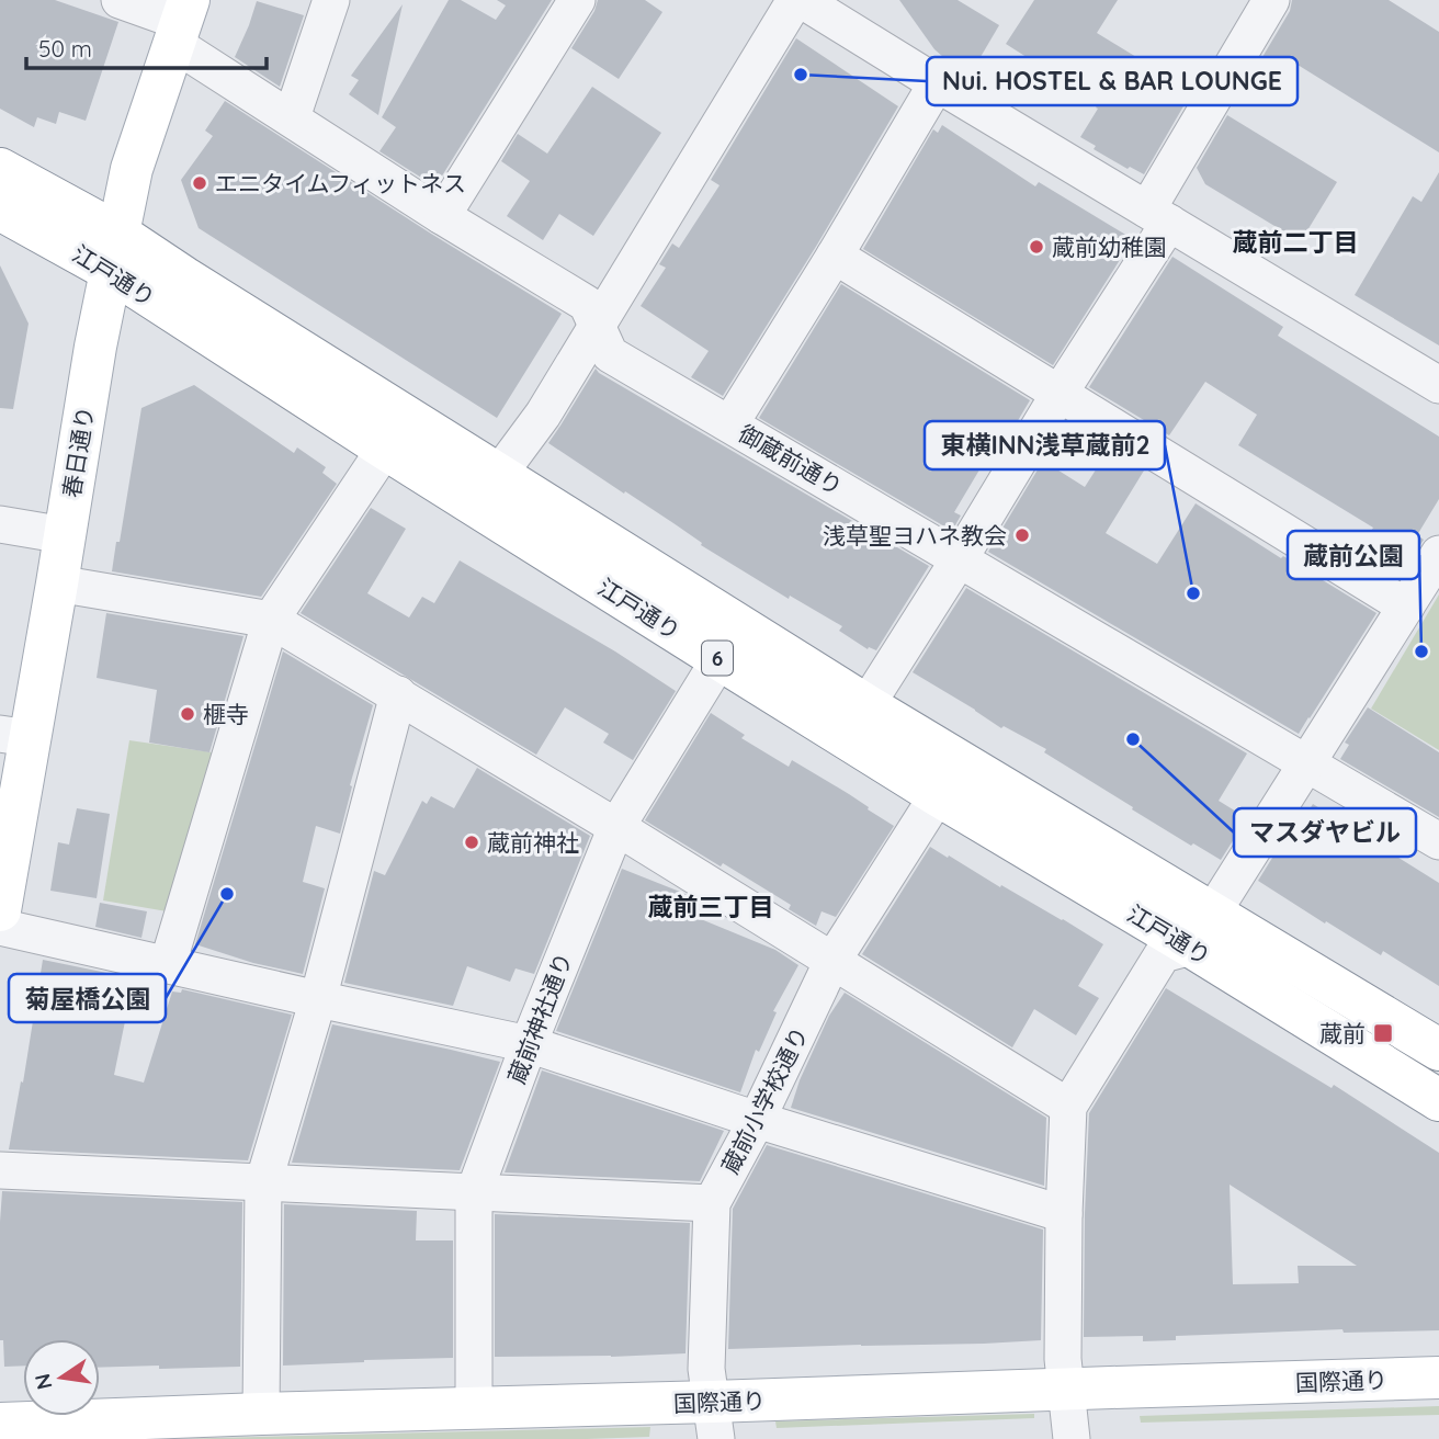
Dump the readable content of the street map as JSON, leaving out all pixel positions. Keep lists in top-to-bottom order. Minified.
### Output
{"streets":{"main road":["江戸通り","春日通り","6","国際通り"],"street":["御蔵前通り","蔵前神社通り","蔵前小学校通り"]},"crossings":[["江戸通り","春日通り"],["江戸通り","蔵前神社通り"],["江戸通り","蔵前小学校通り"],["春日通り","御蔵前通り"],["蔵前神社通り","国際通り"],["蔵前小学校通り","国際通り"]],"districts":["蔵前二丁目","蔵前三丁目"],"places":{"other":["Nui. HOSTEL & BAR LOUNGE","エニタイムフィットネス","蔵前幼稚園","浅草聖ヨハネ教会","東横INN浅草蔵前2","蔵前公園","榧寺","マスダヤビル","蔵前神社","菊屋橋公園"],"transit":["蔵前"]},"scale_bar":"50 m","north":"left"}
